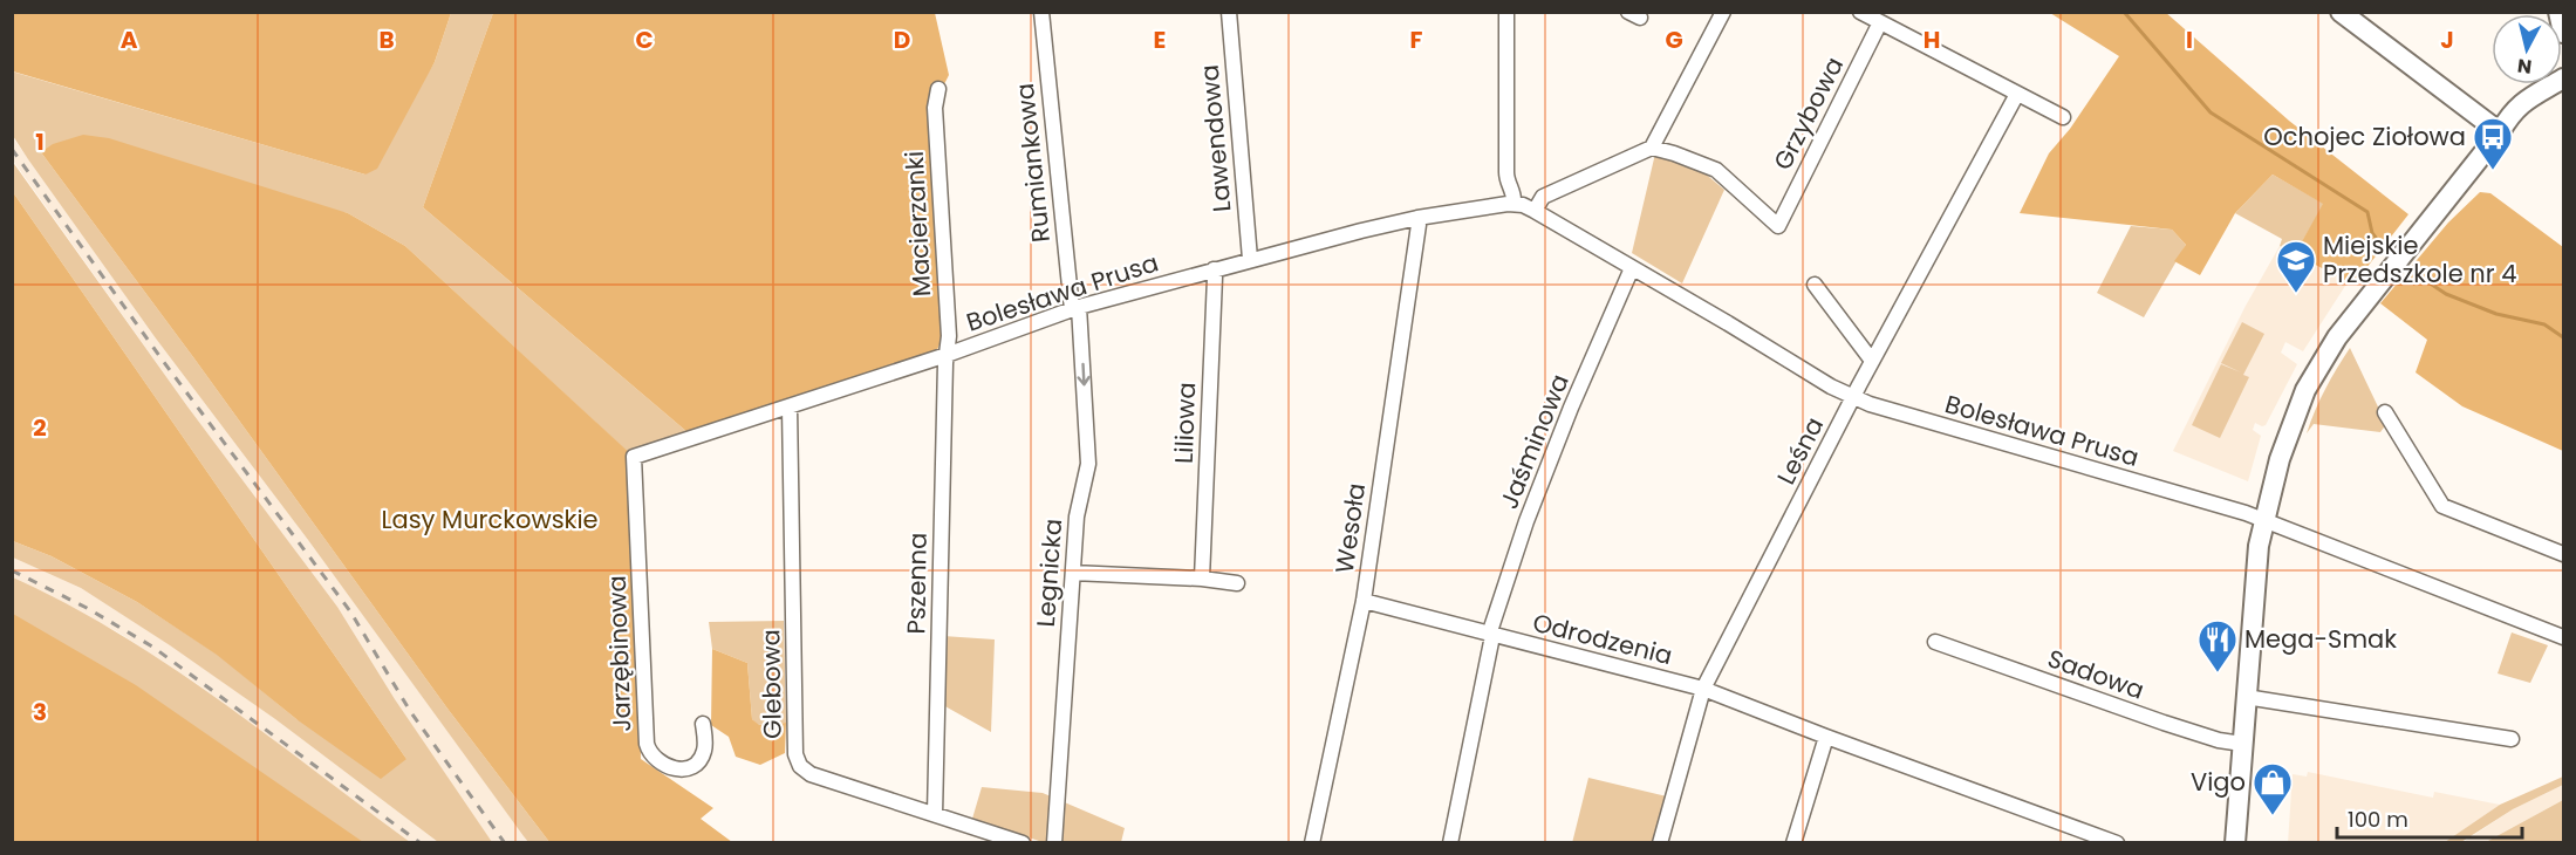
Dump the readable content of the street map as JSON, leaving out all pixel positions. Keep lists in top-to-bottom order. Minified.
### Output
{"streets":{"street":["Grzybowa","Lawendowa","Rumiankowa","Macierzanki","Bolesława Prusa","Liliowa","Jaśminowa","Leśna","Wesoła","Legnicka","Pszenna","Odrodzenia","Jarzębinowa","Sadowa","Glebowa"]},"crossings":[["Lawendowa","Bolesława Prusa"],["Rumiankowa","Bolesława Prusa"],["Rumiankowa","Legnicka"],["Macierzanki","Bolesława Prusa"],["Macierzanki","Pszenna"],["Bolesława Prusa","Liliowa"],["Bolesława Prusa","Jaśminowa"],["Bolesława Prusa","Leśna"],["Bolesława Prusa","Wesoła"],["Bolesława Prusa","Legnicka"],["Bolesława Prusa","Pszenna"],["Bolesława Prusa","Jarzębinowa"],["Bolesława Prusa","Glebowa"],["Jaśminowa","Odrodzenia"],["Leśna","Odrodzenia"],["Wesoła","Odrodzenia"],["Pszenna","Glebowa"]],"one_way":["Legnicka"],"parks":["Lasy Murckowskie"],"places":{"bus stop":["Ochojec Ziołowa"],"school or university":["Miejskie Przedszkole nr 4"],"restaurant":["Mega-Smak"],"shop":["Vigo"]},"scale_bar":"100 m","north":"bottom","grid":{"columns":["A","B","C","D","E","F","G","H","I","J"],"rows":["1","2","3"]}}
